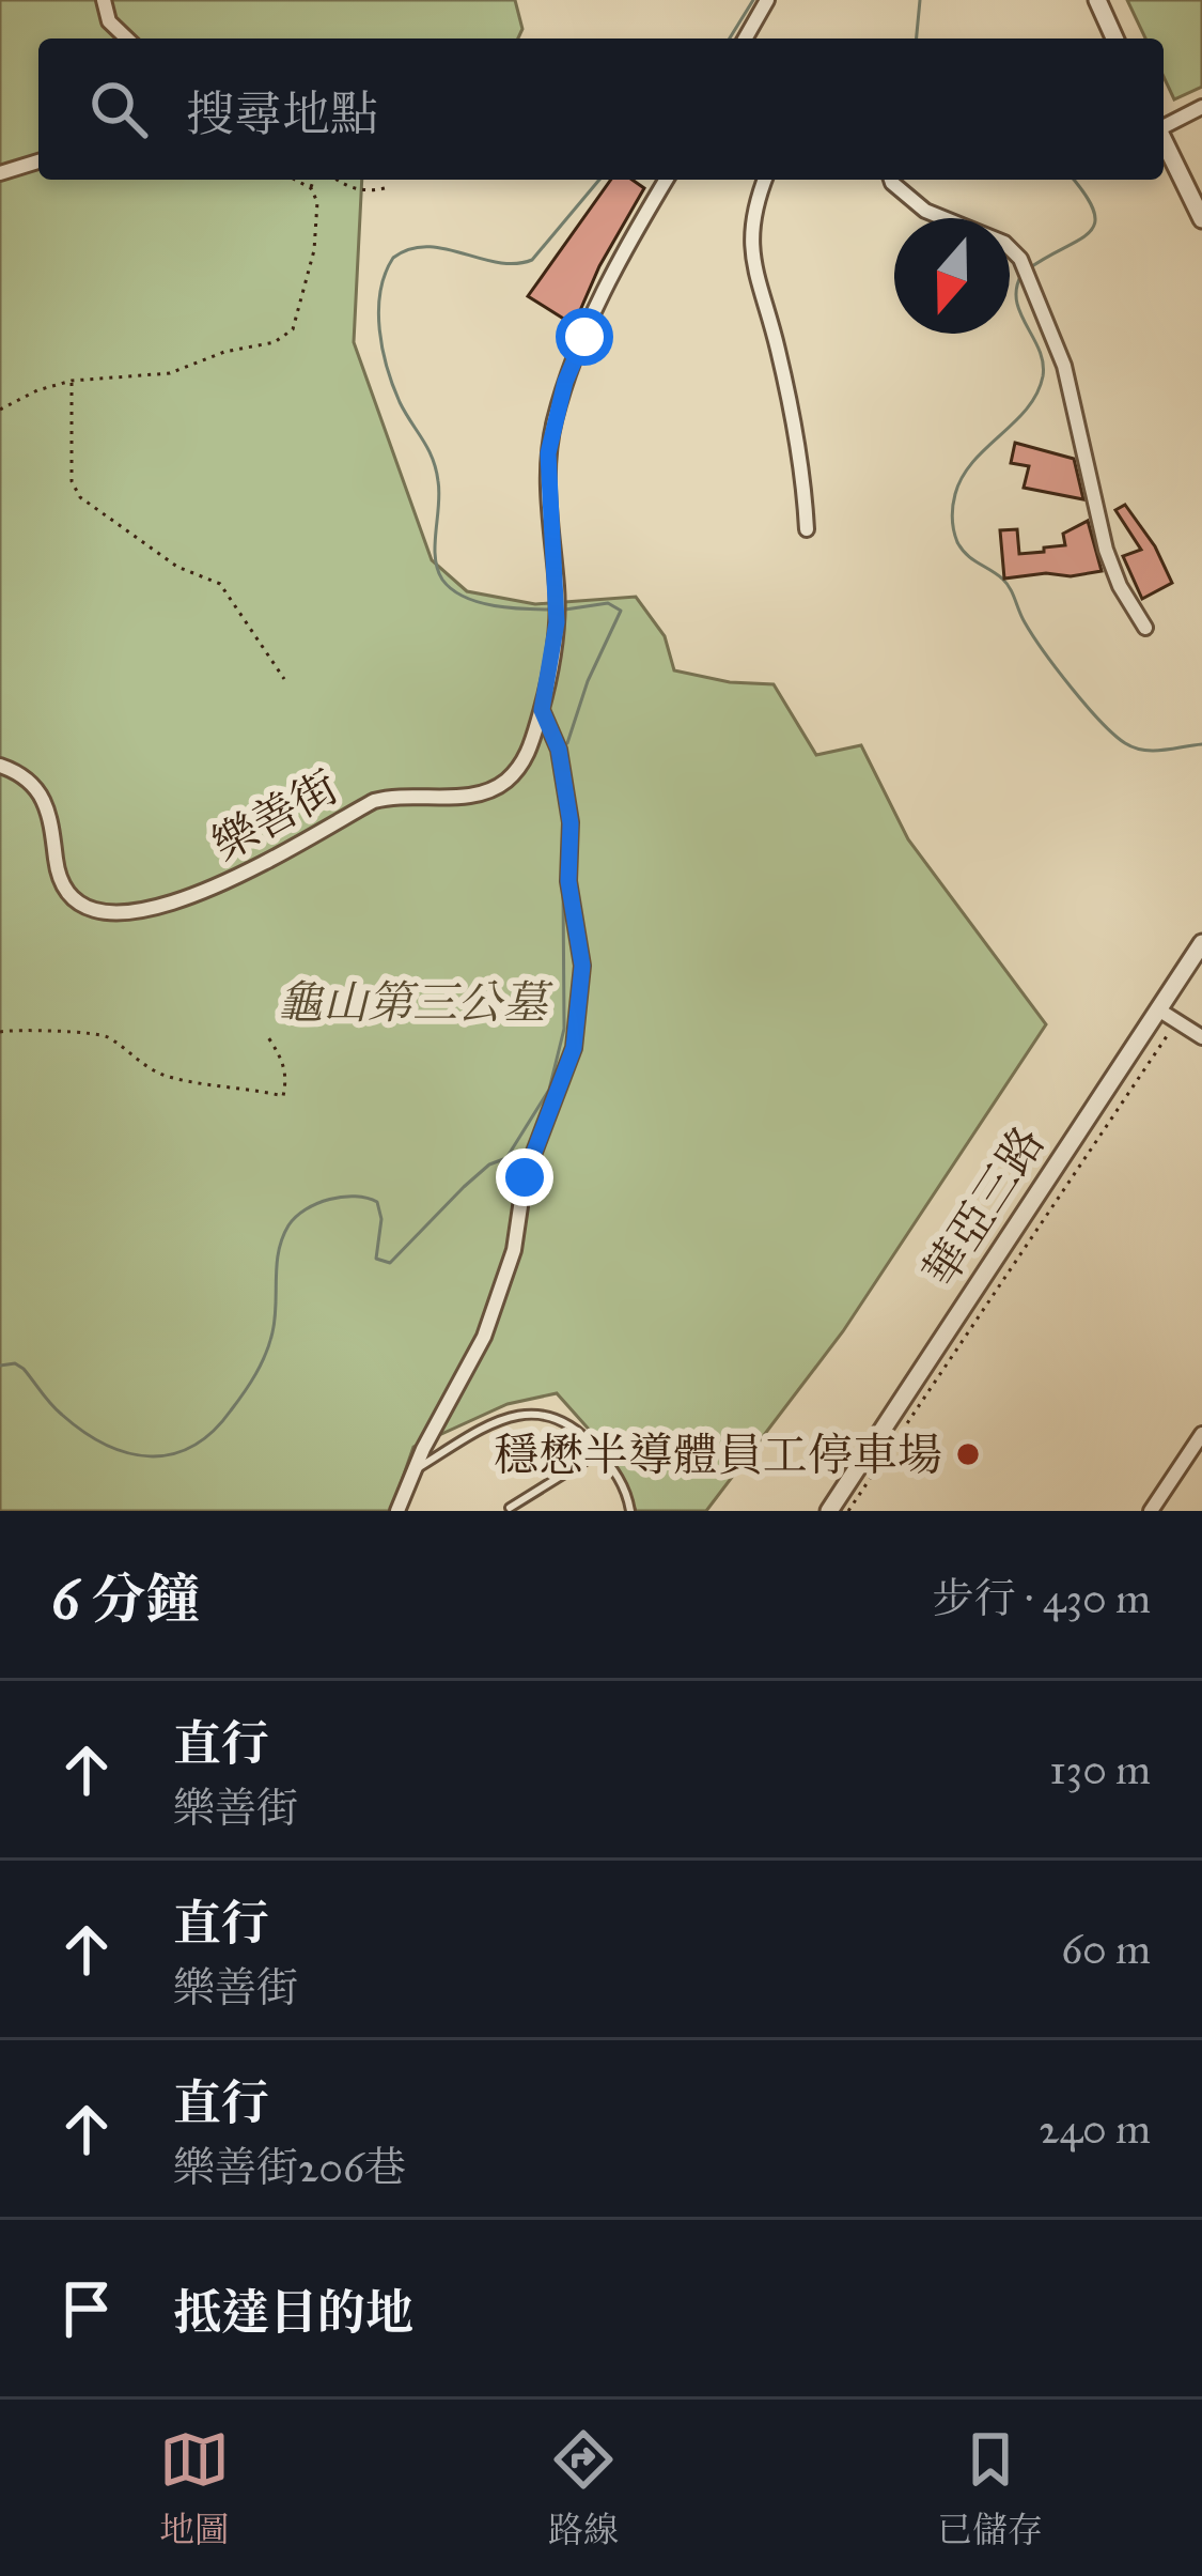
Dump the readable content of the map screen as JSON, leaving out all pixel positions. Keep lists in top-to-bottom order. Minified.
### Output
{"streets":{"street":["樂善街","華亞三路"]},"parks":["龜山第三公墓"],"places":["穩懋半導體員工停車場"],"north":"bottom","page":{"search":"搜尋地點","heading":["6 分鐘","步行 · 430 m"],"list":[["直行","樂善街","130 m"],["直行","樂善街","60 m"],["直行","樂善街206巷","240 m"],"抵達目的地"],"nav":["地圖","路線","已儲存"]}}
